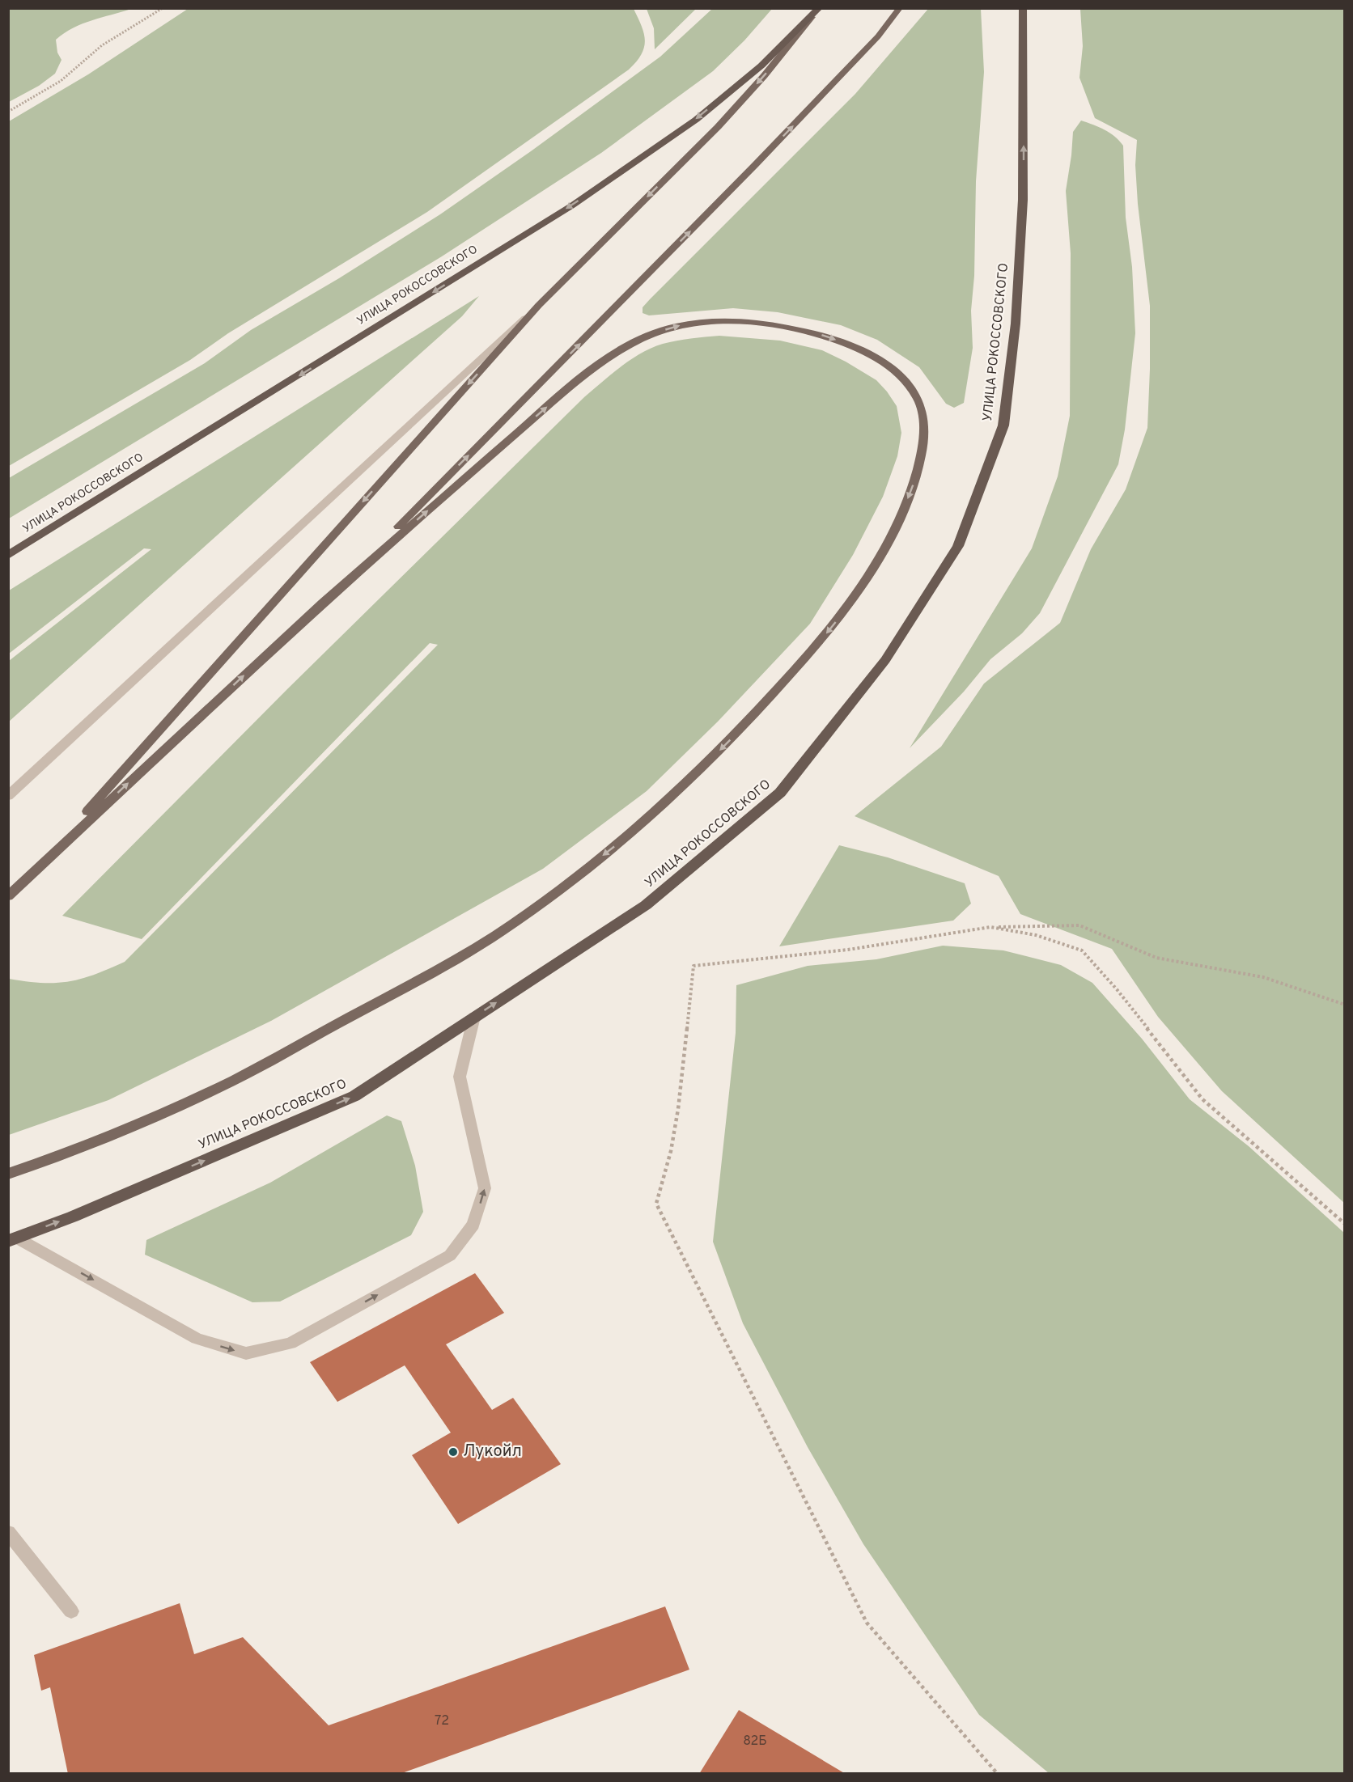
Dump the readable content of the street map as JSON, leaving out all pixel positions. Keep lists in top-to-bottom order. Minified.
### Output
{"streets":{"highway":["УЛИЦА РОКОССОВСКОГО"]},"places":["Лукойл"],"house_numbers":["72","82Б"]}
